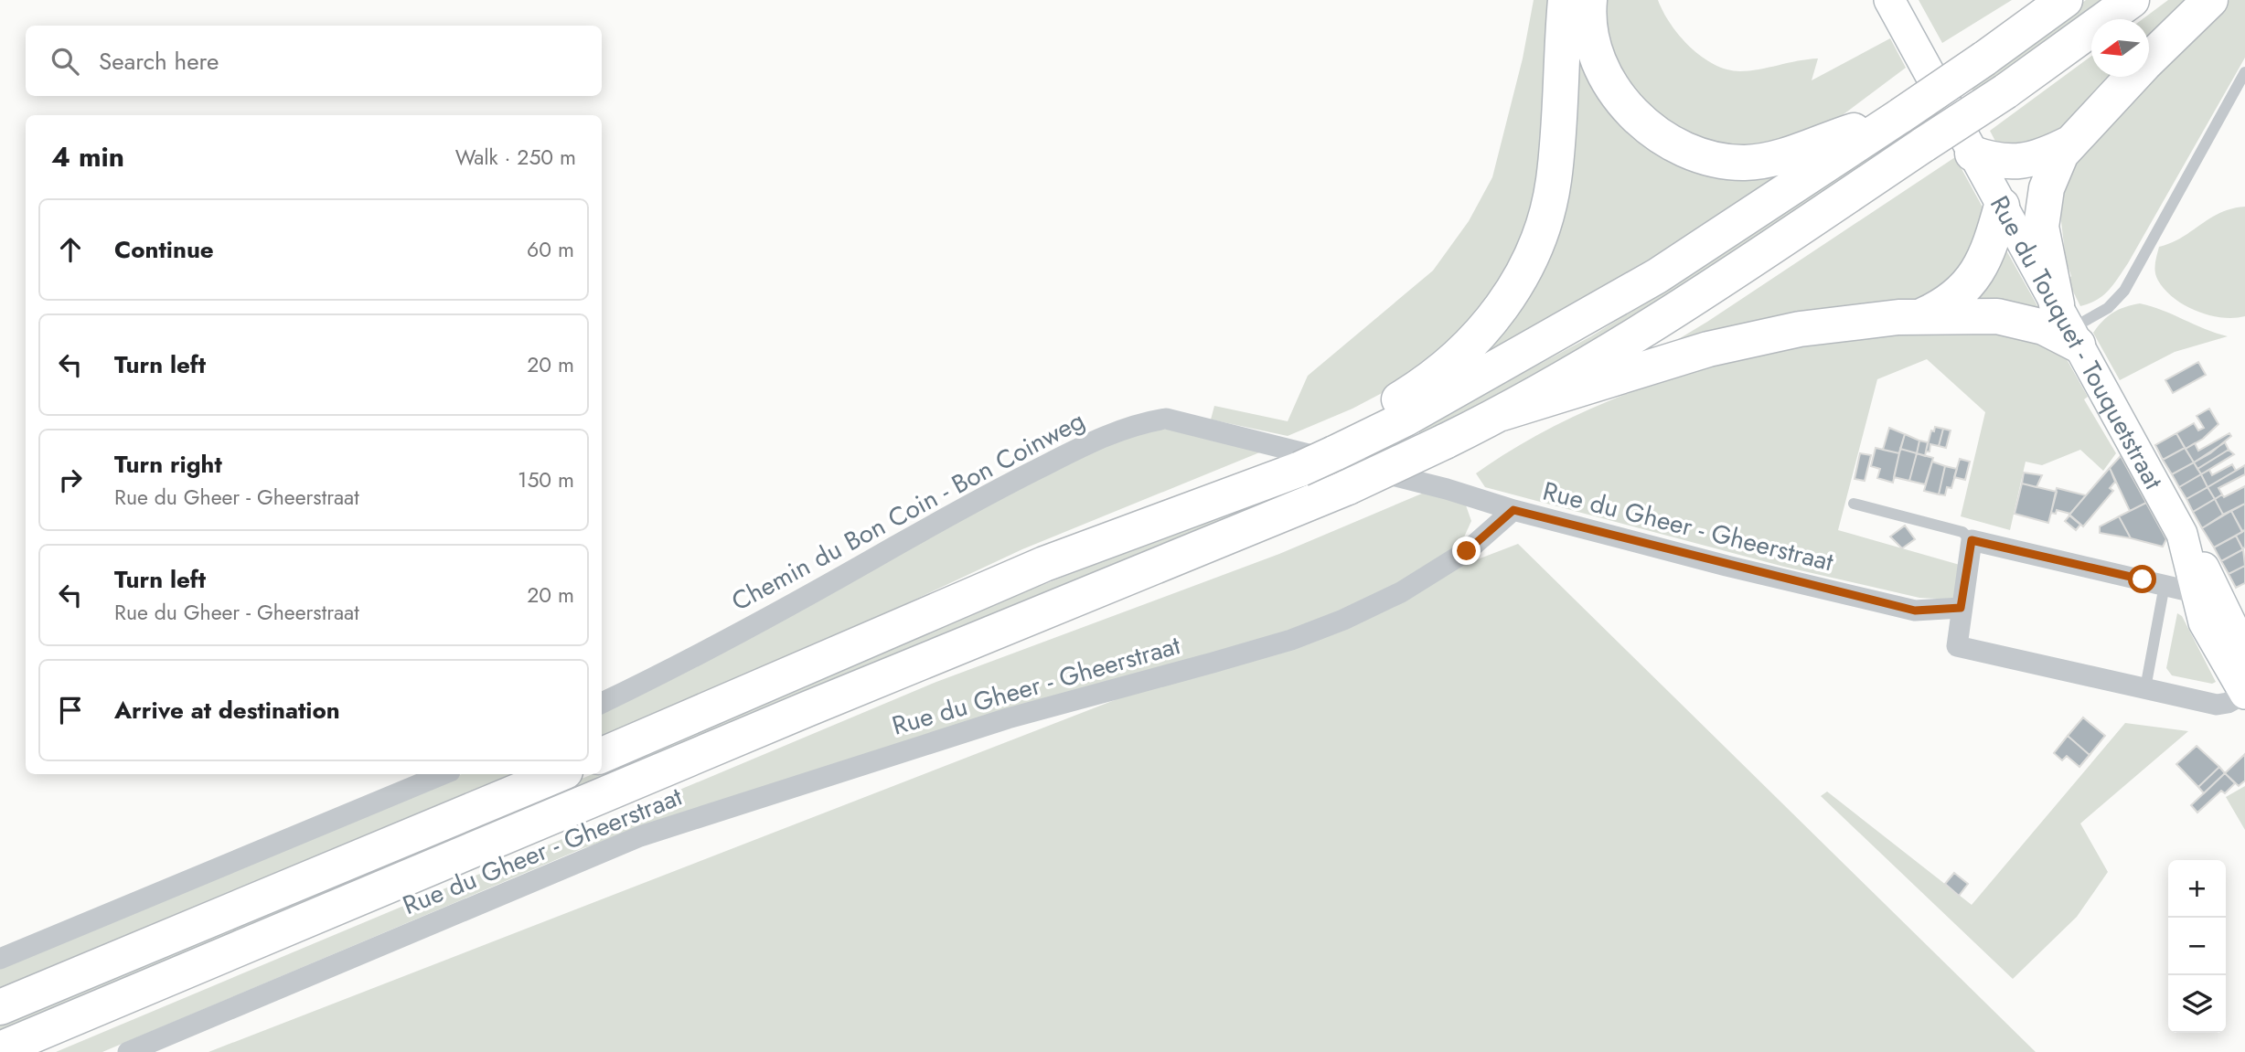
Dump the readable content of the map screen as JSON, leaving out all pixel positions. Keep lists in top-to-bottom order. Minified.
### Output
{"streets":{"main road":["Rue du Touquet - Touquetstraat"],"street":["Chemin du Bon Coin - Bon Coinweg","Rue du Gheer - Gheerstraat"]},"crossings":[["Chemin du Bon Coin - Bon Coinweg","Rue du Gheer - Gheerstraat"]],"north":"left","page":{"search":"Search here","heading":["4 min","Walk · 250 m"],"list":[["Continue","60 m"],["Turn left","20 m"],["Turn right","Rue du Gheer - Gheerstraat","150 m"],["Turn left","Rue du Gheer - Gheerstraat","20 m"],"Arrive at destination"],"map_buttons":["+","−"]}}
